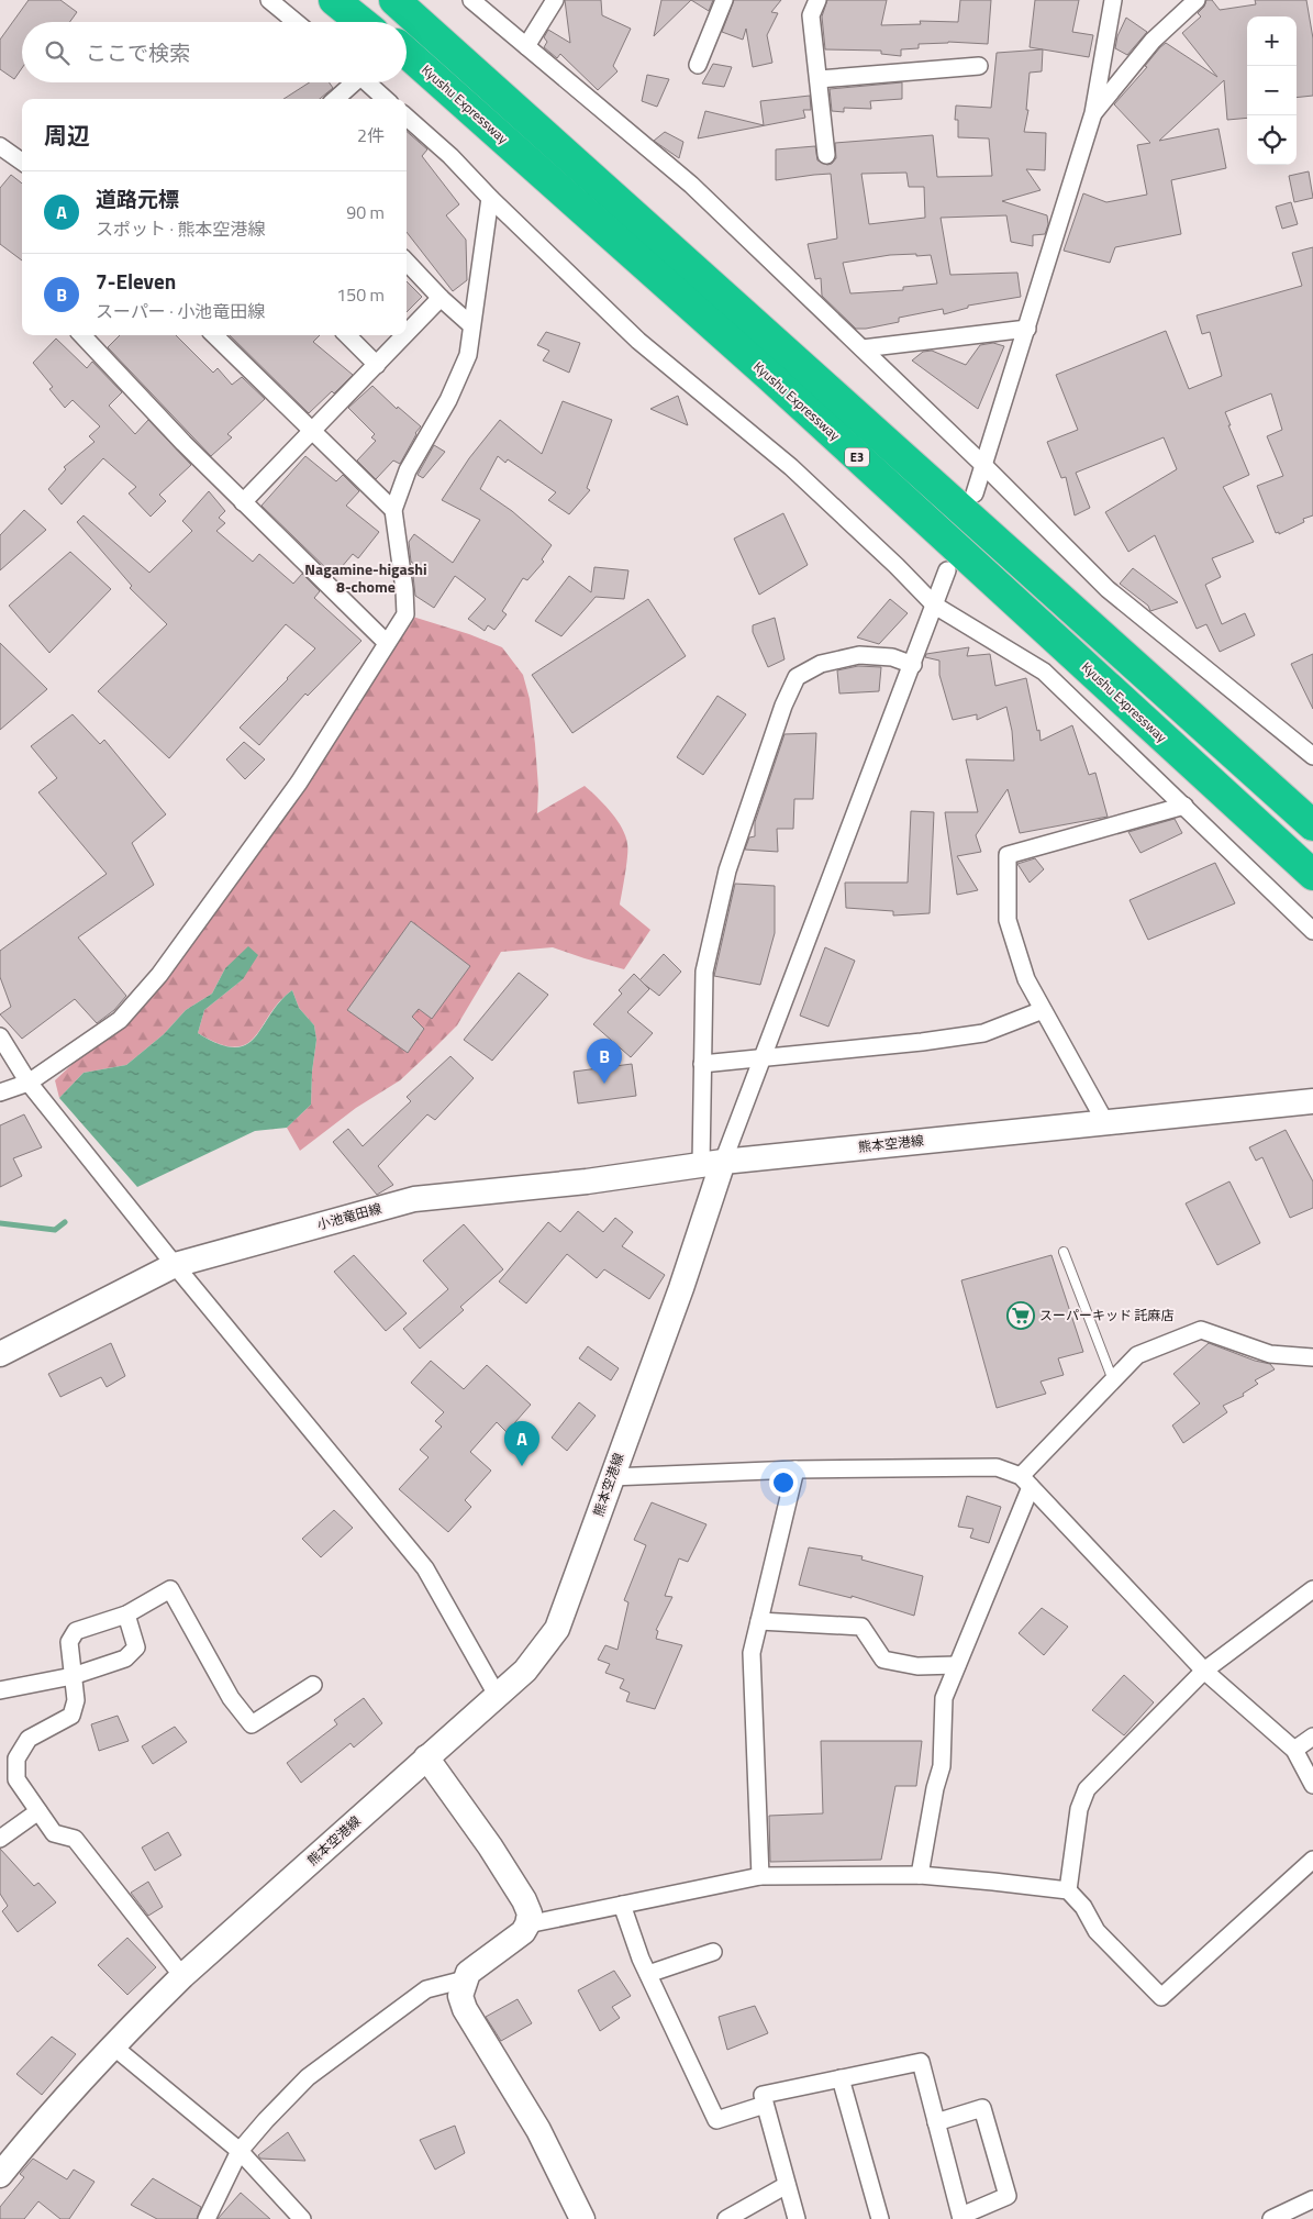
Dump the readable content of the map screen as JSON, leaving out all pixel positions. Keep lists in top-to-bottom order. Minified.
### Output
{"streets":{"highway":["Kyushu Expressway","E3"],"main road":["熊本空港線","小池竜田線"]},"crossings":[["熊本空港線","小池竜田線"]],"districts":["Nagamine-higashi 8-chome"],"places":{"supermarket":["スーパーキッド 託麻店"]},"page":{"map_buttons":["+","−"],"search":"ここで検索","heading":["周辺","2件"],"list":[{"mark":"A","name":"道路元標","note":"スポット · 熊本空港線","value":"90 m"},{"mark":"B","name":"7-Eleven","note":"スーパー · 小池竜田線","value":"150 m"}],"pins":["B","A"]}}
